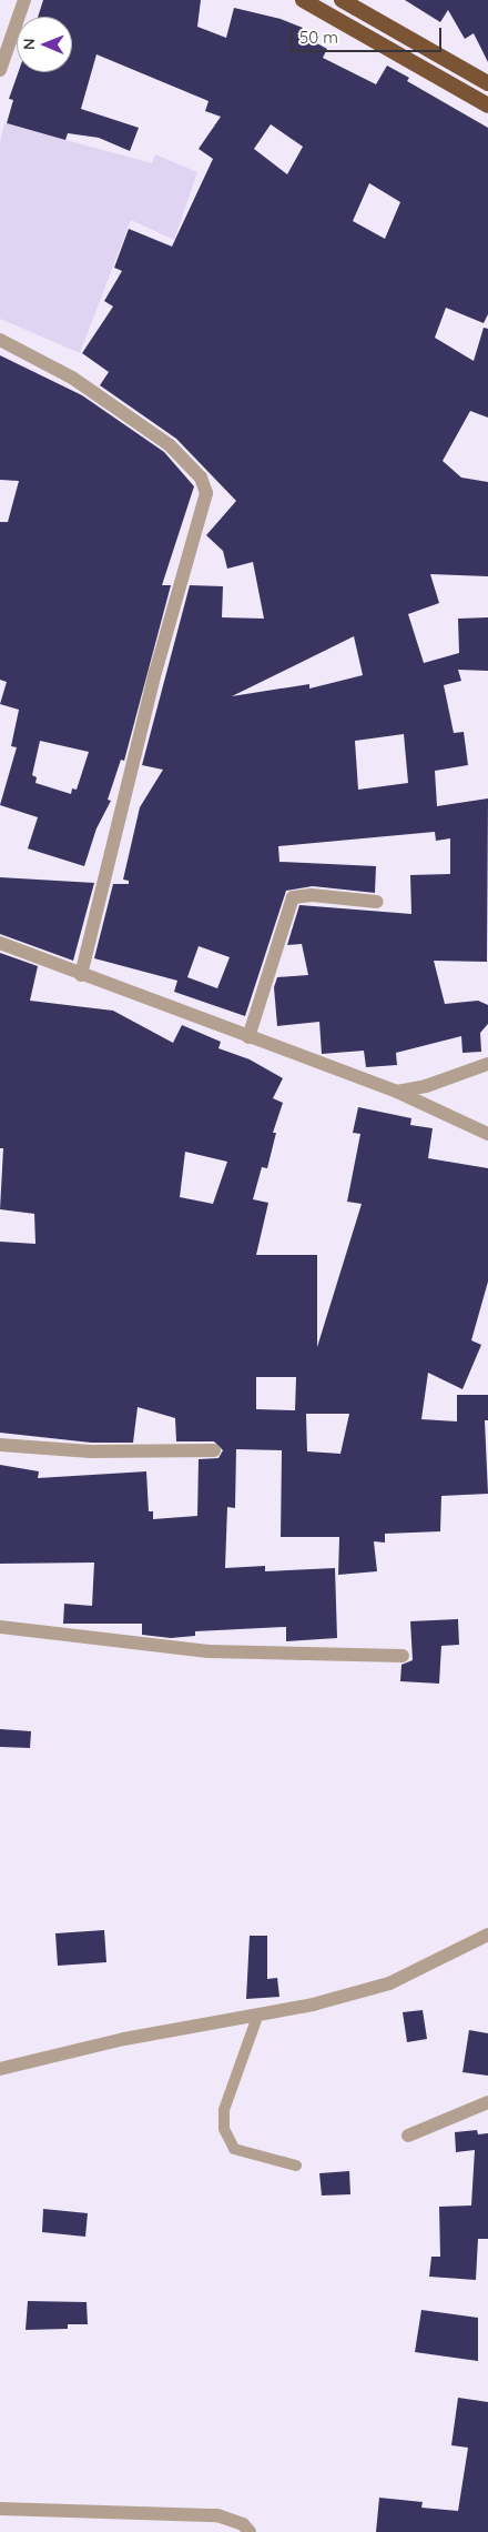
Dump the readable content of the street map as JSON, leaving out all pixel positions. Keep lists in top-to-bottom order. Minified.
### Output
{"scale_bar":"50 m","north":"left"}
